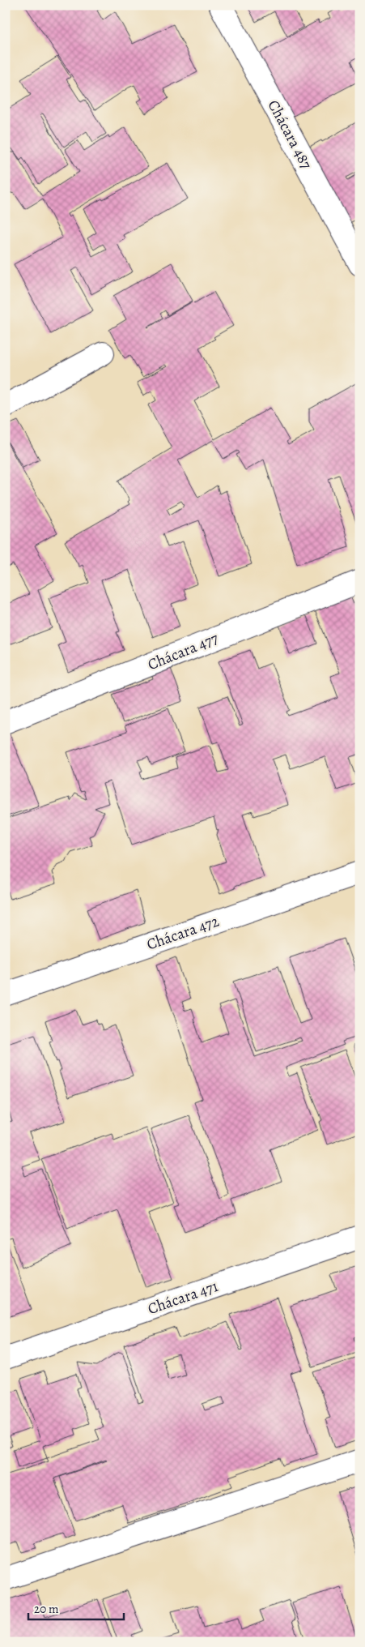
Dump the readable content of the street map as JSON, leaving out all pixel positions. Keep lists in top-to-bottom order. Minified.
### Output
{"streets":{"street":["Chácara 487","Chácara 477","Chácara 472","Chácara 471"]},"scale_bar":"20 m"}
